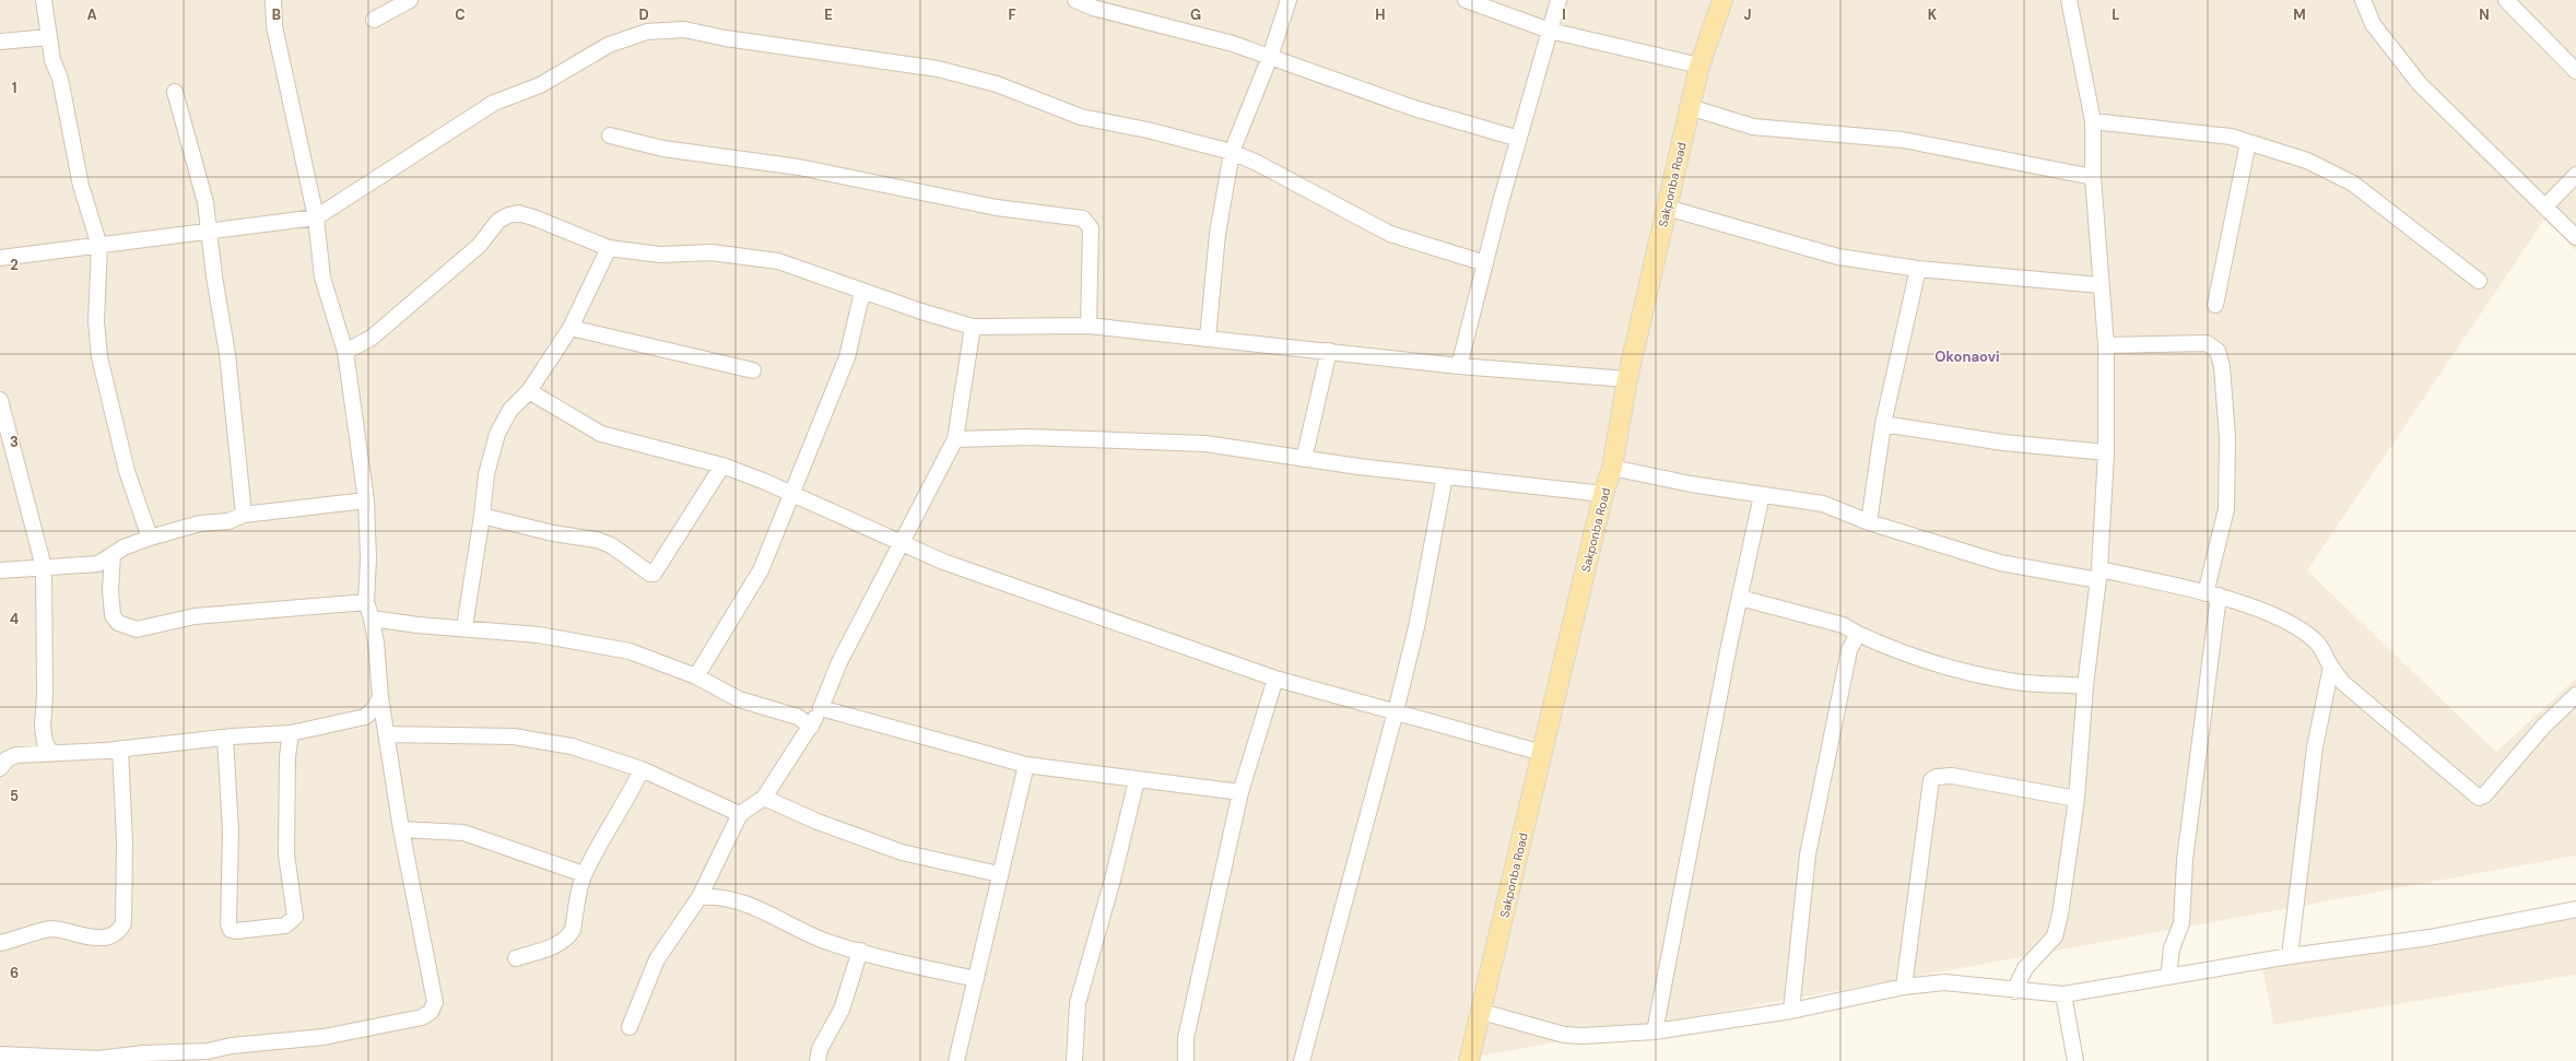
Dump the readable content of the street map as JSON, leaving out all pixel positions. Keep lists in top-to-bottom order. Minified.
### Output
{"streets":{"main road":["Sakponba Road"]},"districts":["Okonaovi"],"grid":{"columns":["A","B","C","D","E","F","G","H","I","J","K","L","M","N"],"rows":["1","2","3","4","5","6"]}}
